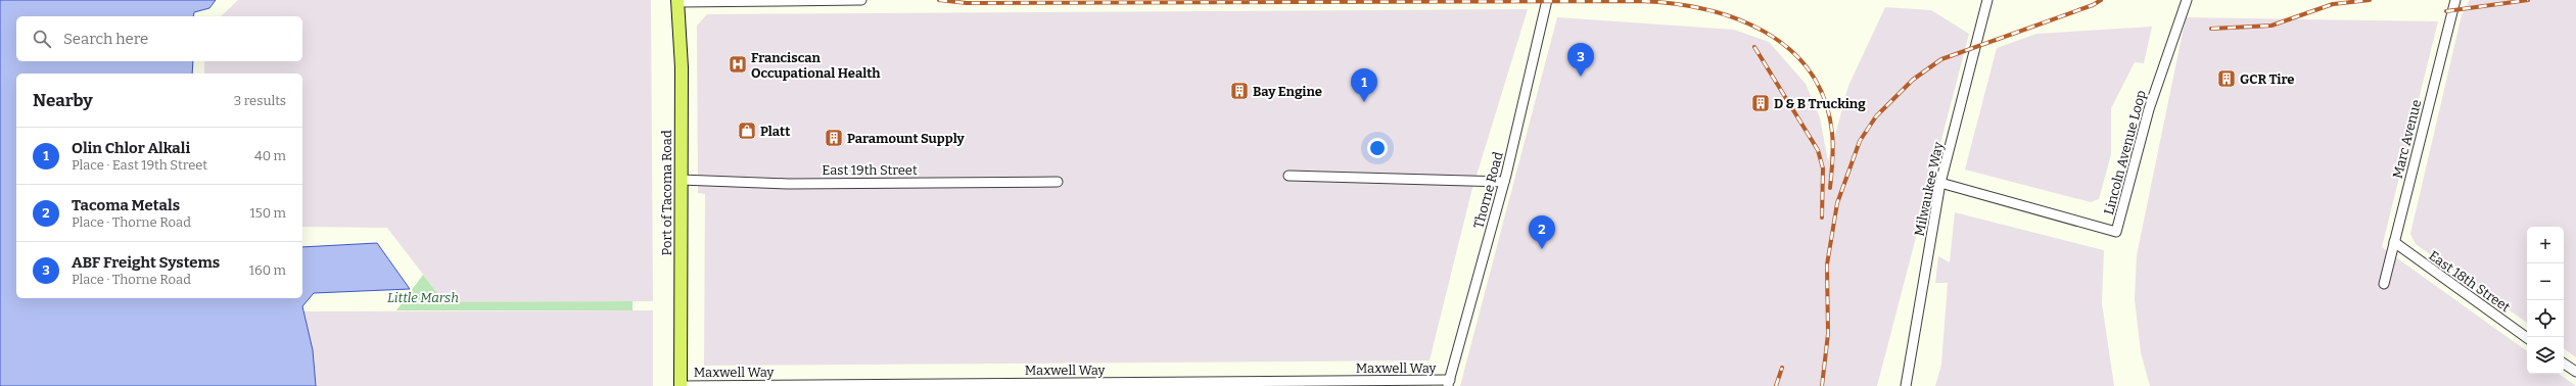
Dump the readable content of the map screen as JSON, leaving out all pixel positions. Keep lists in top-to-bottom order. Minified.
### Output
{"streets":{"main road":["Port of Tacoma Road"],"street":["Marc Avenue","Lincoln Avenue Loop","East 19th Street","Milwaukee Way","Thorne Road","East 18th Street","Maxwell Way"]},"crossings":[["Marc Avenue","East 18th Street"],["Lincoln Avenue Loop","Milwaukee Way"],["East 19th Street","Port of Tacoma Road"],["Thorne Road","Maxwell Way"],["Port of Tacoma Road","Maxwell Way"]],"parks":["Little Marsh"],"places":{"hospital":["Franciscan Occupational Health"],"building":["GCR Tire","Bay Engine","D & B Trucking","Paramount Supply"],"shop":["Platt"]},"page":{"search":"Search here","pins":["3","1","2"],"heading":["Nearby","3 results"],"list":[{"mark":"1","name":"Olin Chlor Alkali","note":"Place · East 19th Street","value":"40 m"},{"mark":"2","name":"Tacoma Metals","note":"Place · Thorne Road","value":"150 m"},{"mark":"3","name":"ABF Freight Systems","note":"Place · Thorne Road","value":"160 m"}],"map_buttons":["+","−"]}}
